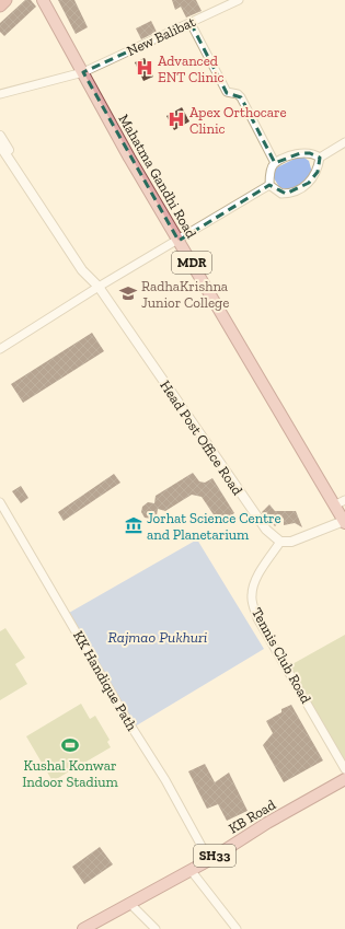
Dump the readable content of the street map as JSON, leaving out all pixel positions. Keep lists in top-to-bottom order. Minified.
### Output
{"streets":{"main road":["Mahatma Gandhi Road","MDR","KB Road","SH33"],"street":["New Balibat","Head Post Office Road","Tennis Club Road","KK Handique Path"]},"crossings":[["New Balibat","Mahatma Gandhi Road"],["Head Post Office Road","Tennis Club Road"],["KK Handique Path","KB Road"]],"water":["Rajmao Pukhuri"],"places":{"hospital":["Advanced ENT Clinic","Apex Orthocare Clinic"],"school or university":["RadhaKrishna Junior College"],"museum":["Jorhat Science Centre and Planetarium"],"sports":["Kushal Konwar Indoor Stadium"]}}
